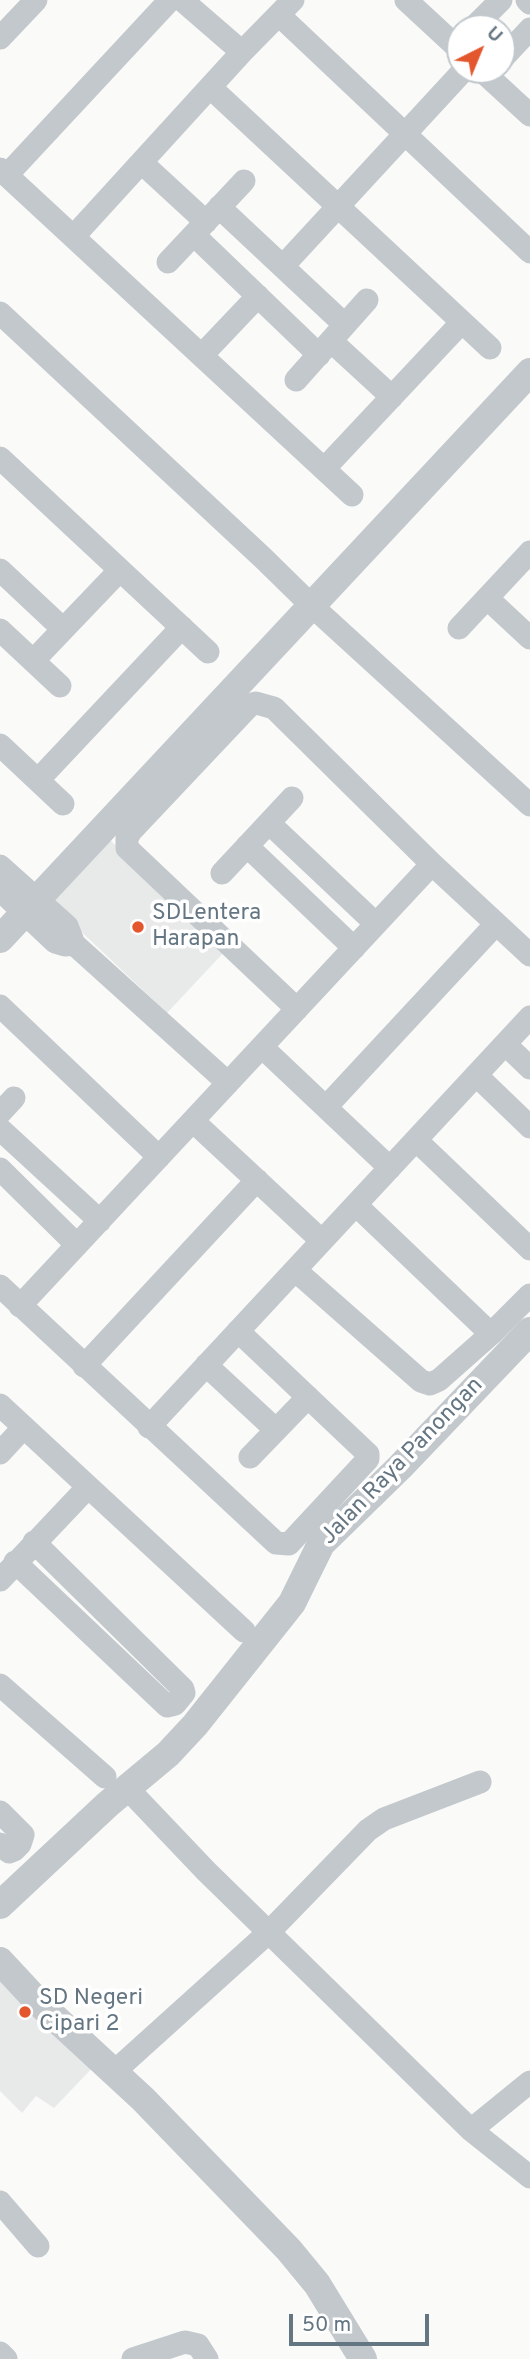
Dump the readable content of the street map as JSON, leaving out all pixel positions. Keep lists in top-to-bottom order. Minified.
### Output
{"streets":{"street":["Jalan Raya Panongan"]},"places":["SDLentera Harapan","SD Negeri Cipari 2"],"scale_bar":"50 m","north":"top right"}
